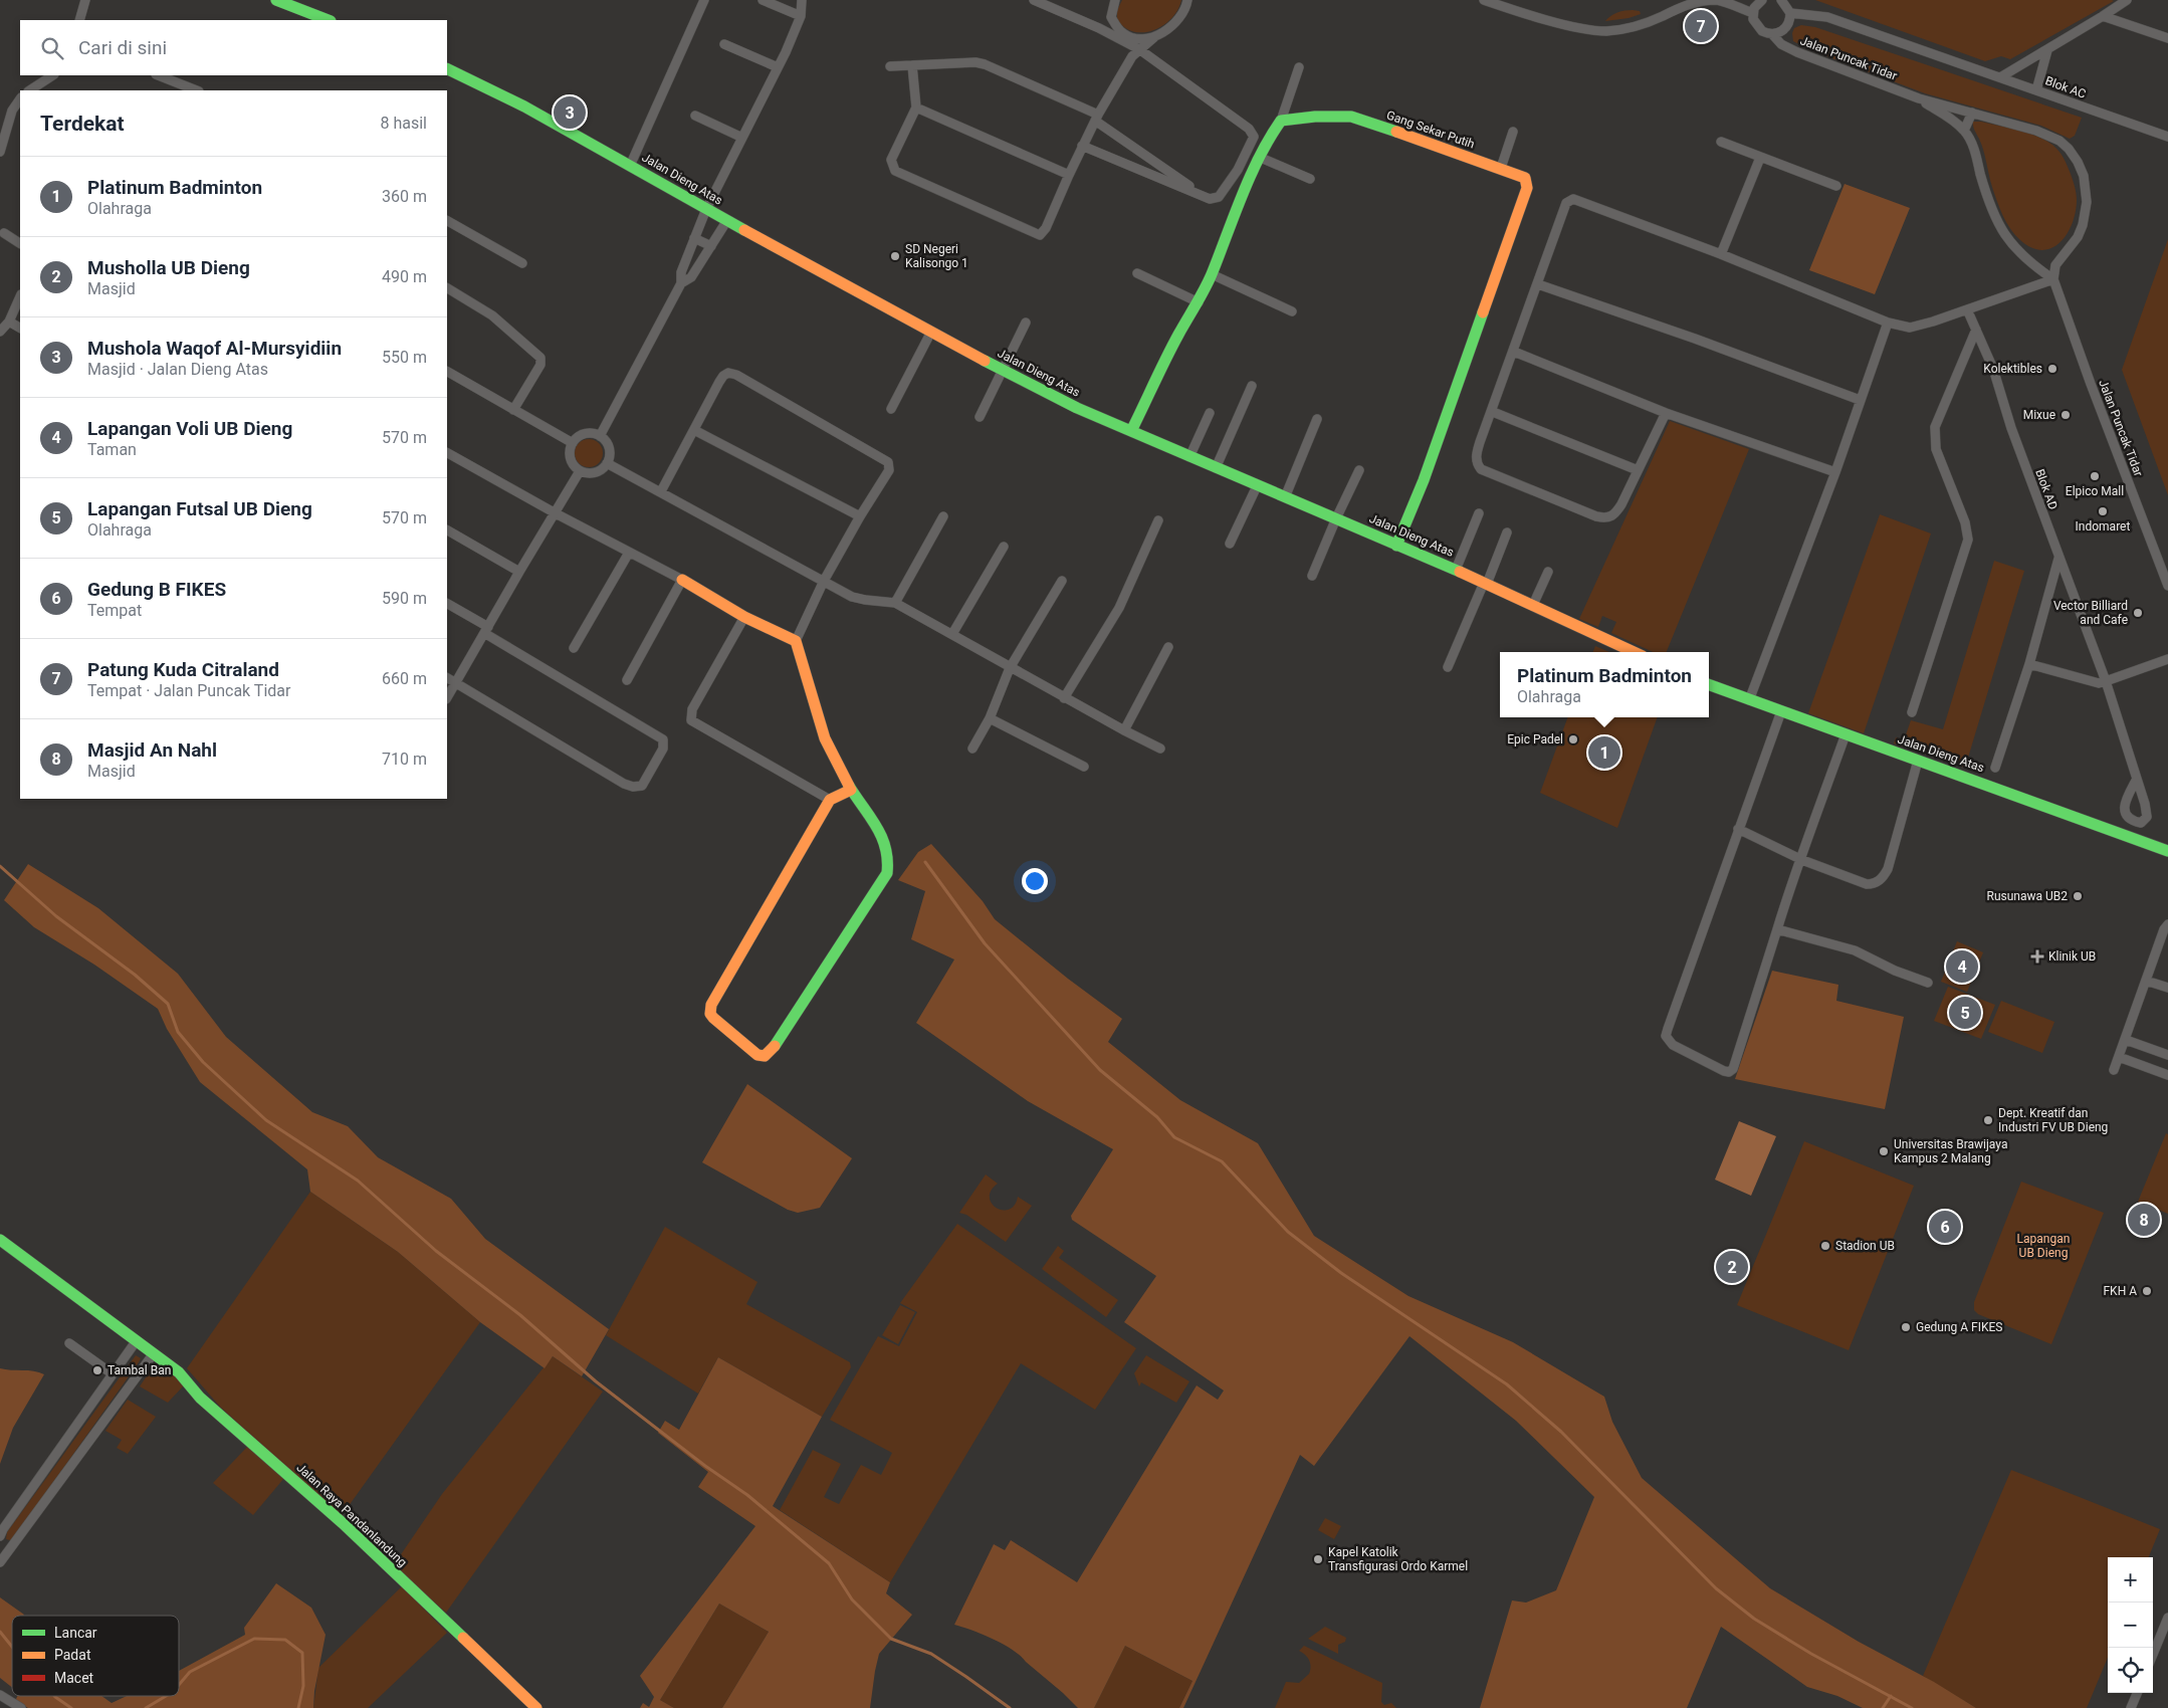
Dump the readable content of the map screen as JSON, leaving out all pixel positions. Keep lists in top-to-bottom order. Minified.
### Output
{"streets":{"street":["Jalan Puncak Tidar","Blok AC","Gang Sekar Putih","Jalan Dieng Atas","Blok AD","Jalan Raya Pandanlandung"]},"crossings":[["Gang Sekar Putih","Jalan Dieng Atas"]],"parks":["Lapangan UB Dieng"],"places":{"other":["SD Negeri Kalisongo 1","Kolektibles","Mixue","Elpico Mall","Indomaret","Vector Billiard and Cafe","Epic Padel","Rusunawa UB2","Dept. Kreatif dan Industri FV UB Dieng","Universitas Brawijaya Kampus 2 Malang","Stadion UB","FKH A","Gedung A FIKES","Tambal Ban","Kapel Katolik Transfigurasi Ordo Karmel"],"health":["Klinik UB"]},"legend":["Lancar","Padat","Macet"],"page":{"pins":["7","3","1","4","5","8","6","2"],"search":"Cari di sini","heading":["Terdekat","8 hasil"],"list":[{"mark":"1","name":"Platinum Badminton","note":"Olahraga","value":"360 m"},{"mark":"2","name":"Musholla UB Dieng","note":"Masjid","value":"490 m"},{"mark":"3","name":"Mushola Waqof Al-Mursyidiin","note":"Masjid · Jalan Dieng Atas","value":"550 m"},{"mark":"4","name":"Lapangan Voli UB Dieng","note":"Taman","value":"570 m"},{"mark":"5","name":"Lapangan Futsal UB Dieng","note":"Olahraga","value":"570 m"},{"mark":"6","name":"Gedung B FIKES","note":"Tempat","value":"590 m"},{"mark":"7","name":"Patung Kuda Citraland","note":"Tempat · Jalan Puncak Tidar","value":"660 m"},{"mark":"8","name":"Masjid An Nahl","note":"Masjid","value":"710 m"}],"popup":["Platinum Badminton","Olahraga"],"map_buttons":["+","−"]}}
